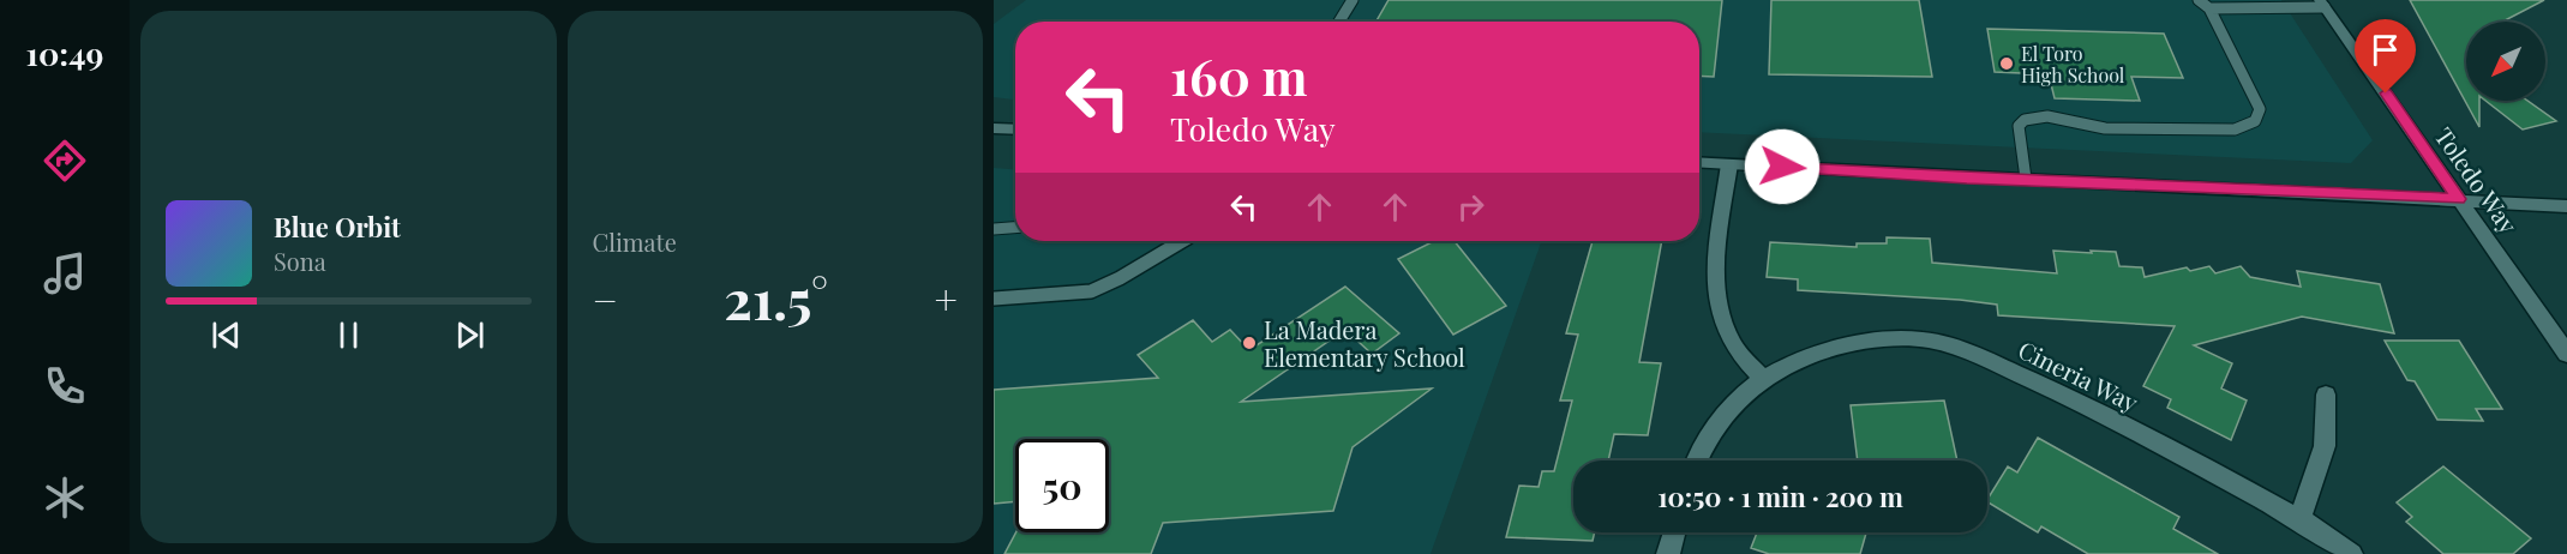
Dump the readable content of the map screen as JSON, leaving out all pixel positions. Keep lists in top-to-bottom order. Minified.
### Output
{"streets":{"main road":["Toledo Way","Cineria Way"]},"places":["El Toro High School","La Madera Elementary School"],"north":"bottom left","page":{"tabs":"10:49","tile":"Climate","turn":["160 m","Toledo Way"],"song":["Blue Orbit","Sona"],"heat":["−","21.5°","+"],"limit":"50","trip":"10:50 · 1 min · 200 m"}}
